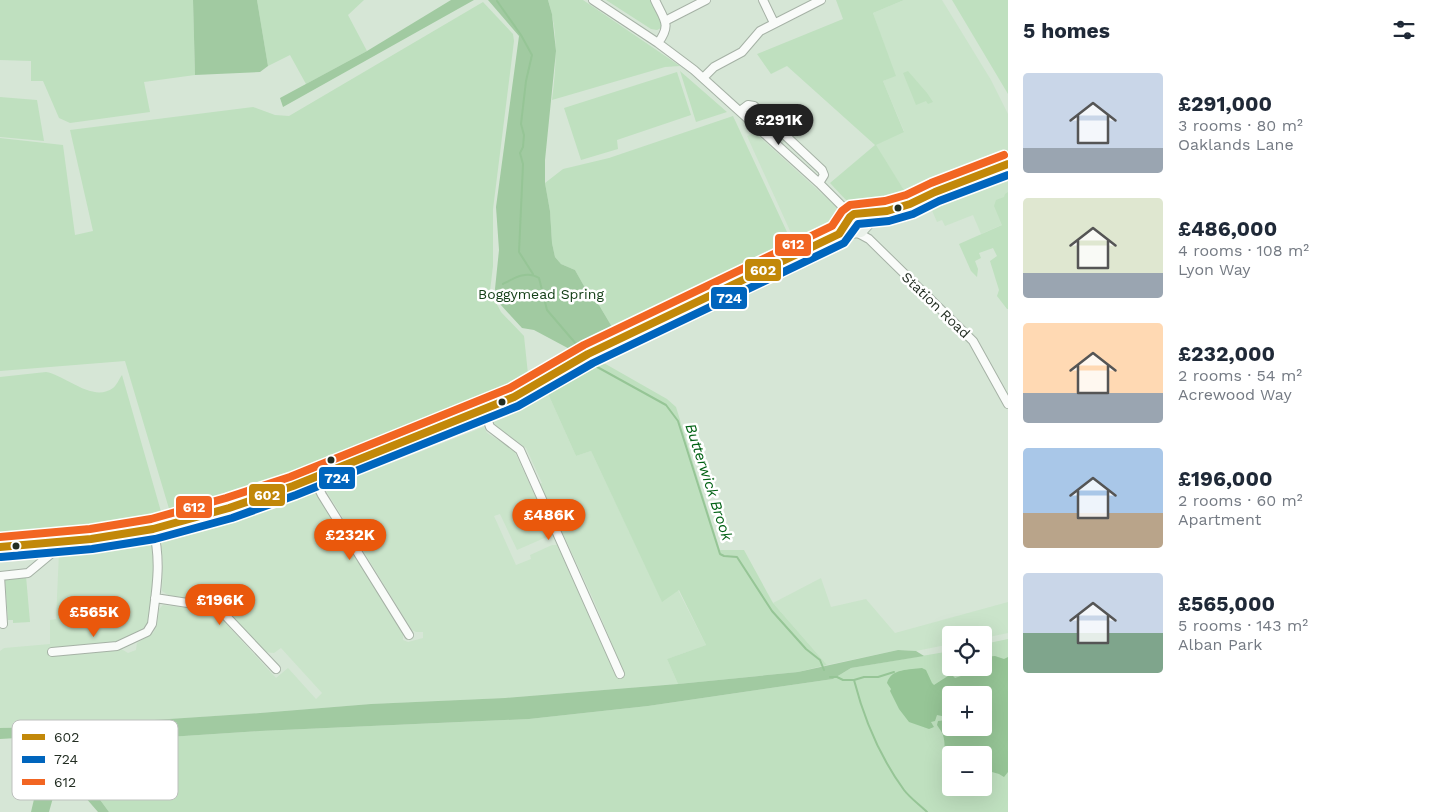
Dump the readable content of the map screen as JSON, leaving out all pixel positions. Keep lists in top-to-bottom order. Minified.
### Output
{"streets":{"street":["Station Road"]},"water":["Butterwick Brook"],"parks":["Boggymead Spring"],"lines":["transit line 612","transit line 602","transit line 724"],"legend":["602","724","612"],"page":{"heading":"5 homes","list":[{"name":"£291,000","note":"3 rooms · 80 m² · Oaklands Lane"},{"name":"£486,000","note":"4 rooms · 108 m² · Lyon Way"},{"name":"£232,000","note":"2 rooms · 54 m² · Acrewood Way"},{"name":"£196,000","note":"2 rooms · 60 m² · Apartment"},{"name":"£565,000","note":"5 rooms · 143 m² · Alban Park"}],"price":["£291K","£486K","£232K","£196K","£565K"],"map_buttons":["+","−"]}}
